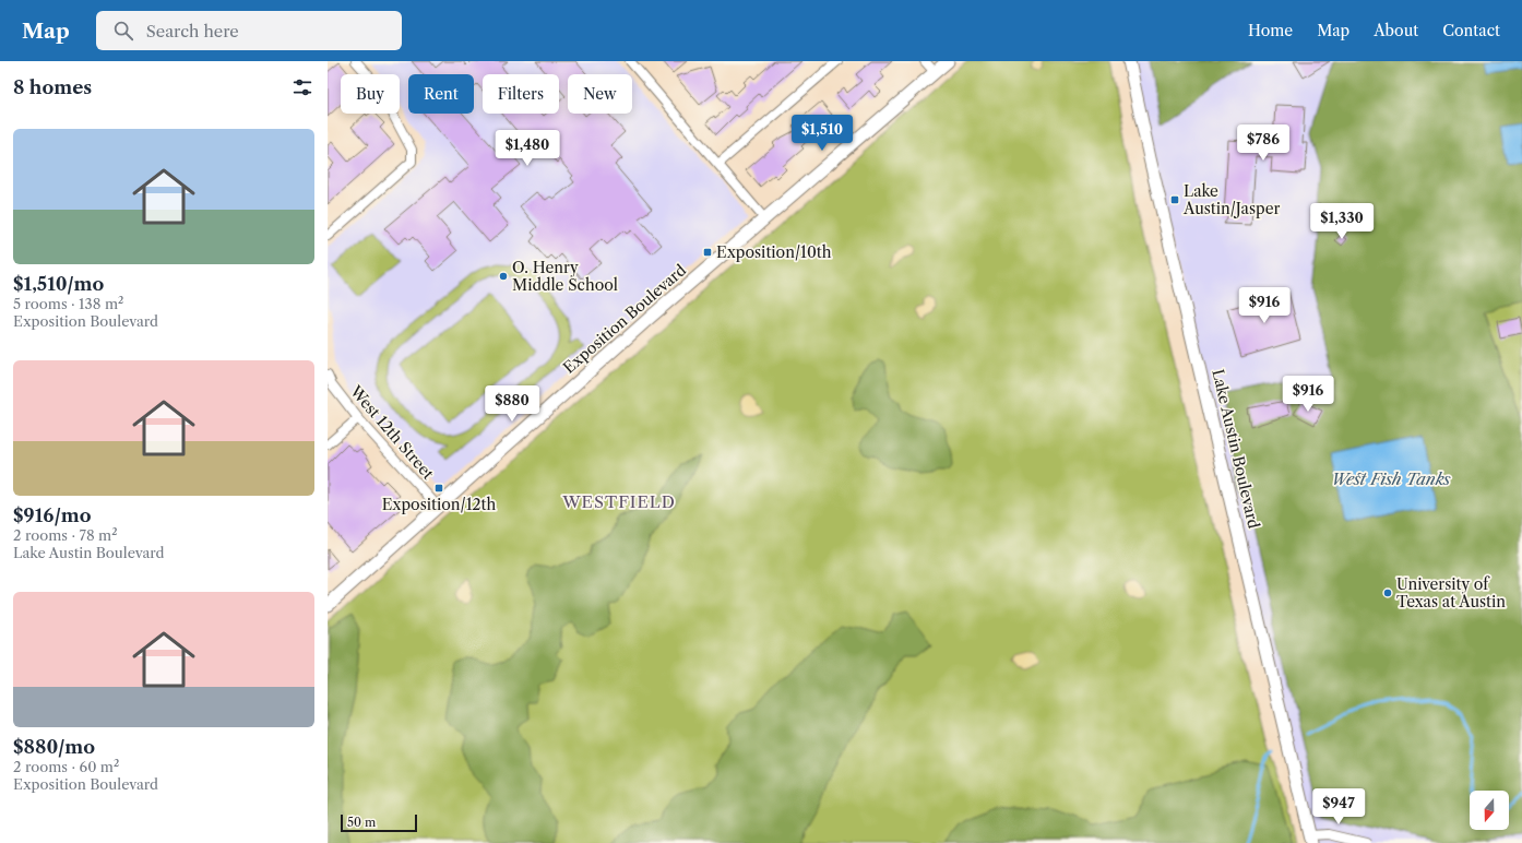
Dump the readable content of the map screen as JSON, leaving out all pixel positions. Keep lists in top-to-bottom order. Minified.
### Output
{"streets":{"street":["Exposition Boulevard","West 12th Street","Lake Austin Boulevard"]},"crossings":[["Exposition Boulevard","West 12th Street"]],"districts":["WESTFIELD"],"water":["West Fish Tanks"],"places":{"transit":["Lake Austin/Jasper","Exposition/10th","Exposition/12th"],"other":["O. Henry Middle School","University of Texas at Austin"]},"scale_bar":"50 m","north":"bottom","page":{"header":"Map","search":"Search here","nav":["Home","Map","About","Contact"],"heading":"8 homes","chip":["Buy","Rent","Filters","New"],"list":[{"name":"$1,510/mo","note":"5 rooms · 138 m² · Exposition Boulevard"},{"name":"$916/mo","note":"2 rooms · 78 m² · Lake Austin Boulevard"},{"name":"$880/mo","note":"2 rooms · 60 m² · Exposition Boulevard"}],"price":["$1,510","$786","$1,480","$1,330","$916","$916","$880","$947"],"scale":"50 m"}}
